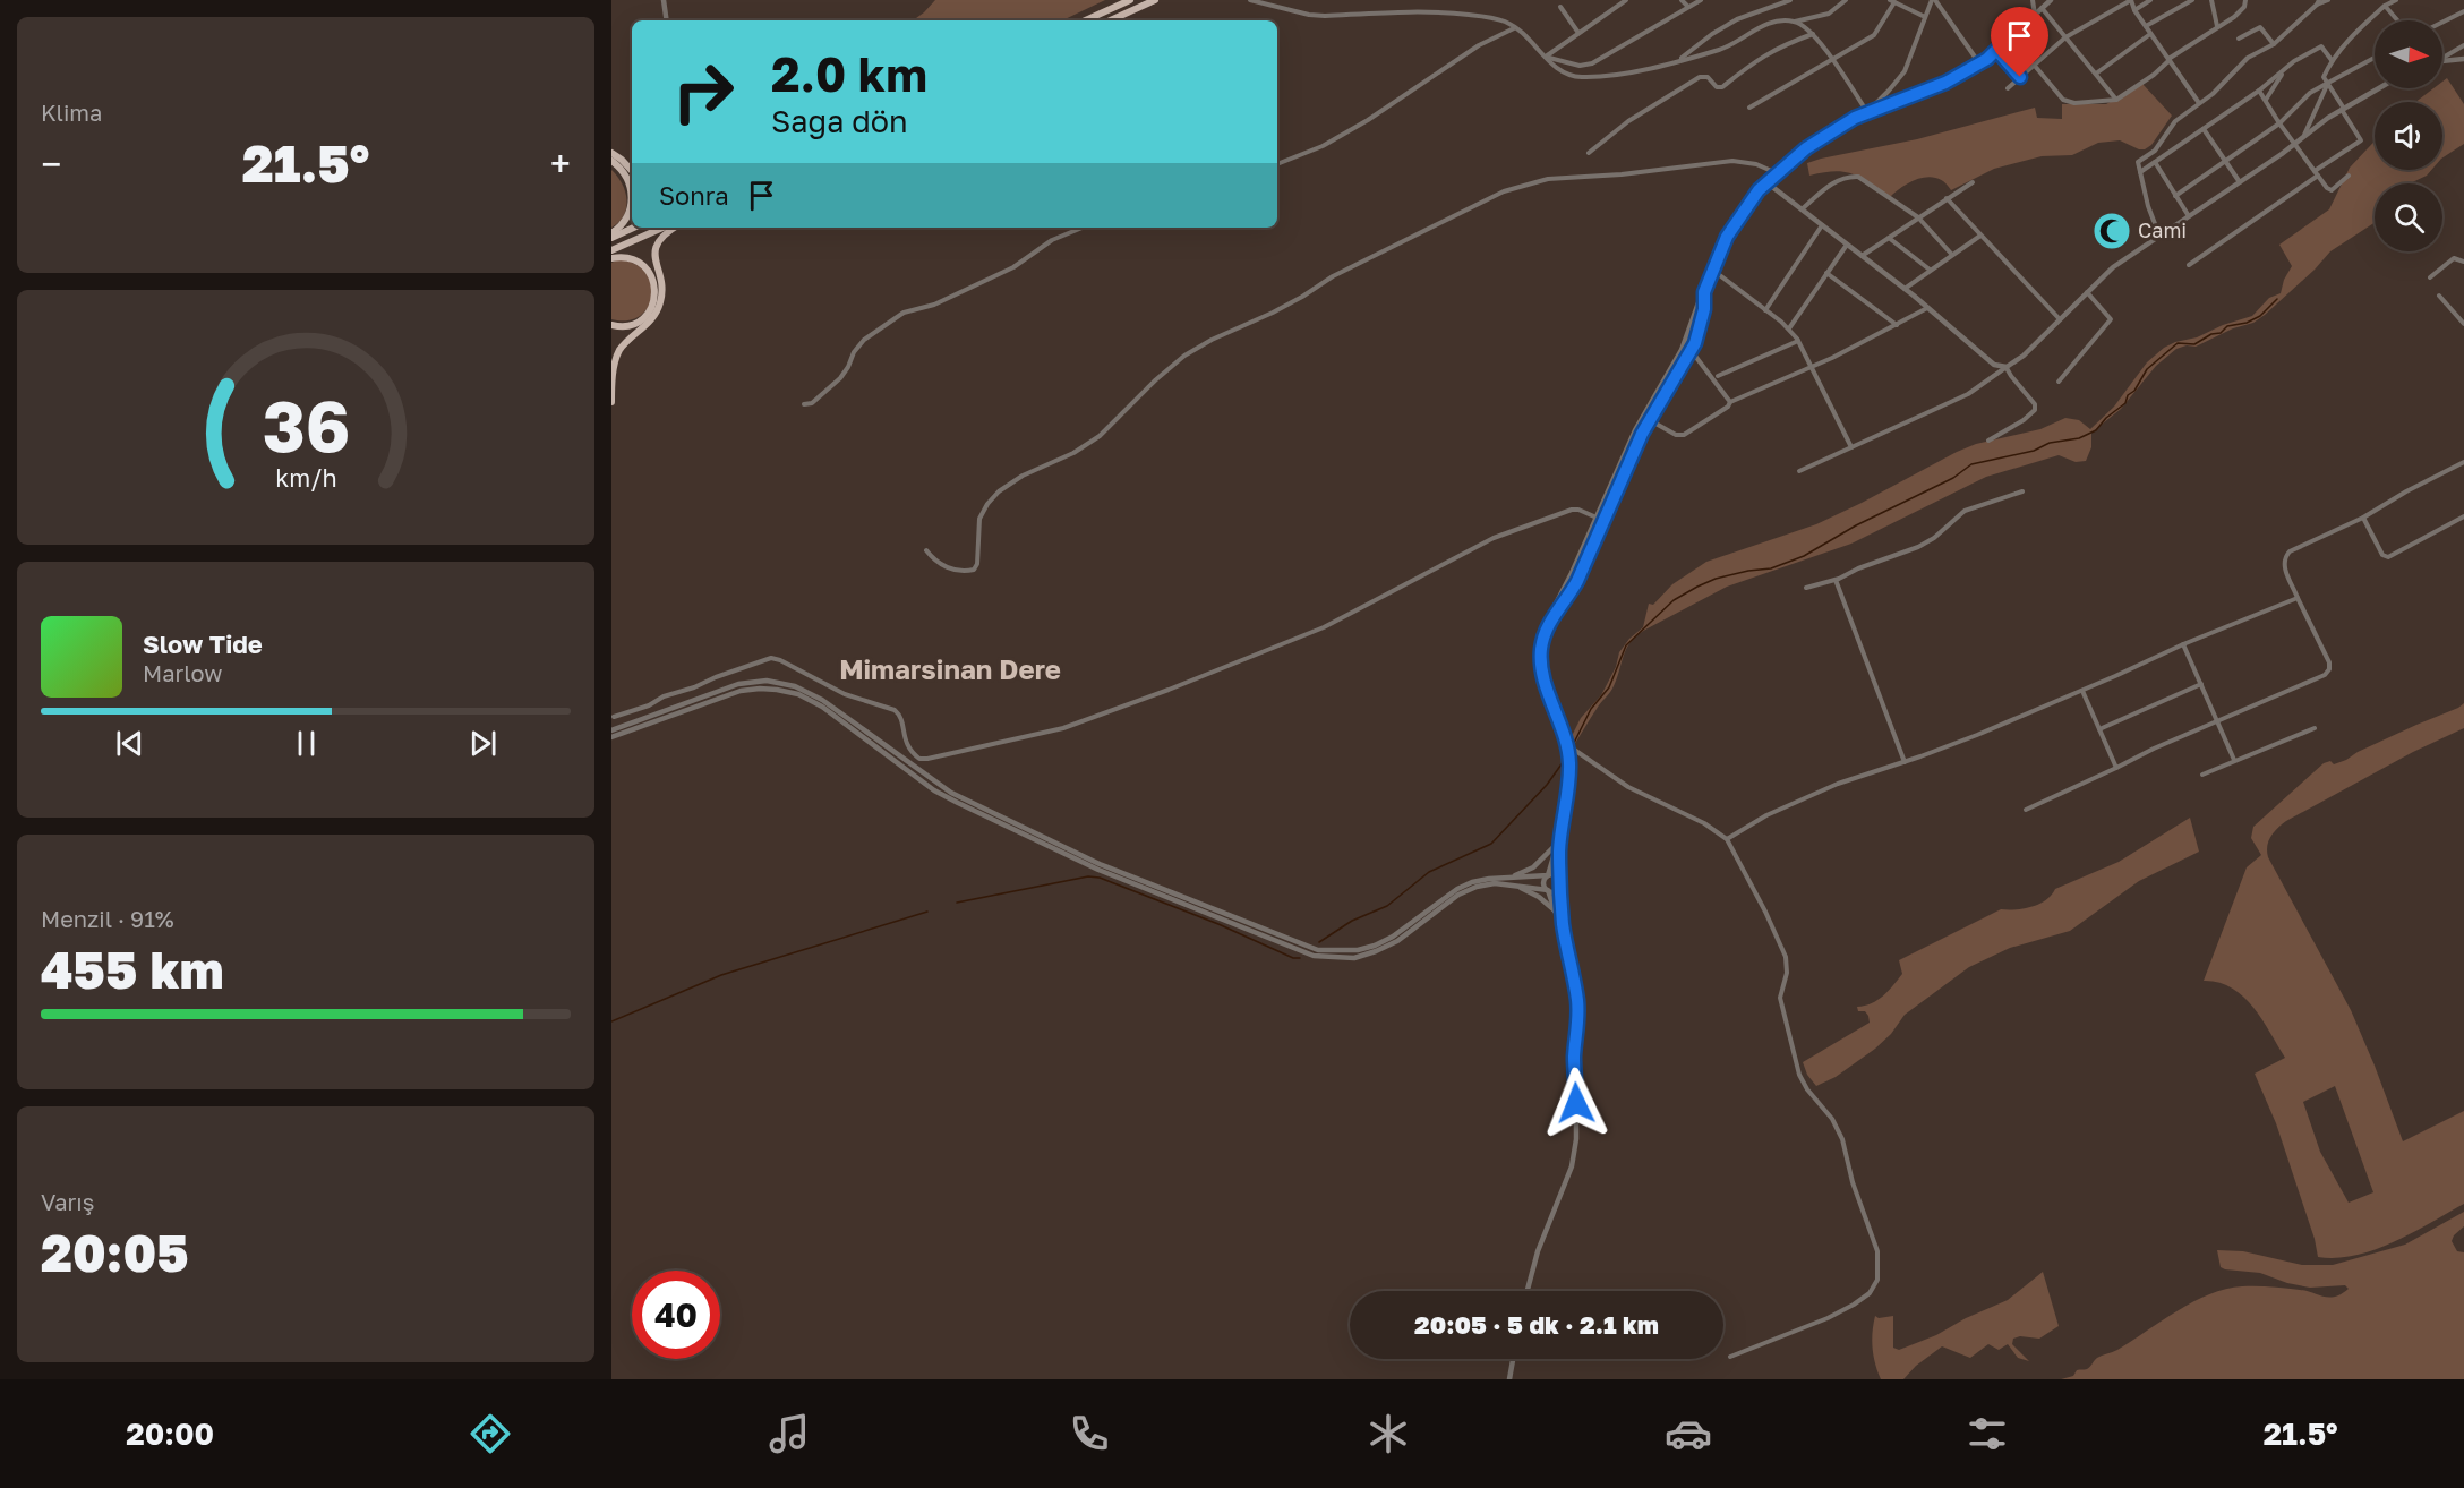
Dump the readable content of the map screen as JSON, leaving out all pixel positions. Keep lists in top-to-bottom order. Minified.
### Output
{"districts":["Mimarsinan Dere"],"places":{"mosque":["Cami"]},"north":"right","page":{"tile":["Klima",["Menzil · 91%","455 km"],["Varış","20:05"]],"turn":["2.0 km","Sağa dön"],"heat":["−","21.5°","+"],"then":"Sonra","song":["Slow Tide","Marlow"],"limit":"40","trip":"20:05 · 5 dk · 2.1 km","tabs":["20:00","21.5°"],"gauge":["36","km/h"]}}
